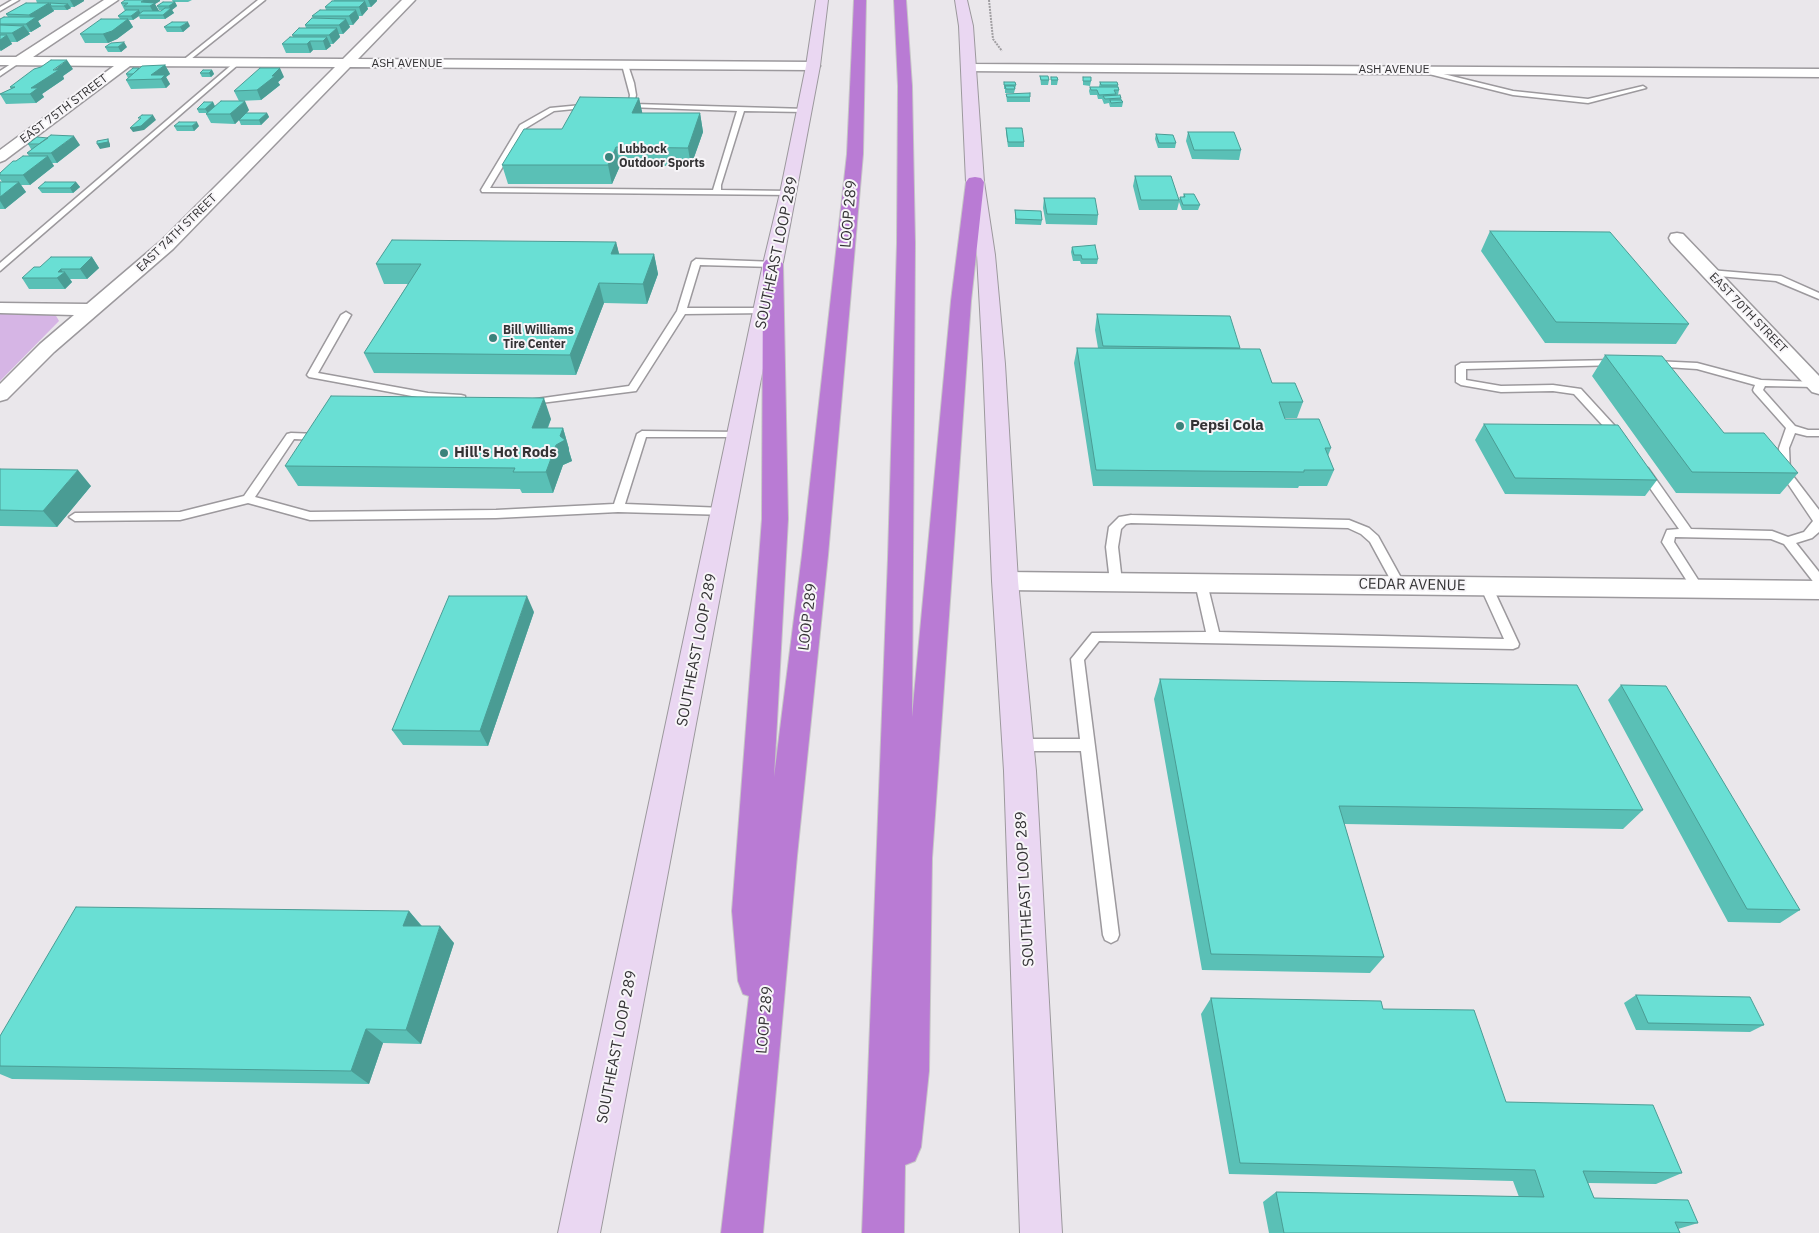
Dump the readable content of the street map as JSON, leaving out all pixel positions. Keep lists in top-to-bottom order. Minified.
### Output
{"streets":{"highway":["LOOP 289"],"main road":["SOUTHEAST LOOP 289"],"street":["ASH AVENUE","EAST 75TH STREET","EAST 74TH STREET","EAST 70TH STREET","CEDAR AVENUE"]},"crossings":[["ASH AVENUE","EAST 75TH STREET"],["ASH AVENUE","EAST 74TH STREET"],["ASH AVENUE","SOUTHEAST LOOP 289"],["SOUTHEAST LOOP 289","CEDAR AVENUE"]],"places":["Lubbock Outdoor Sports","Bill Williams Tire Center","Pepsi Cola","Hill's Hot Rods"]}
